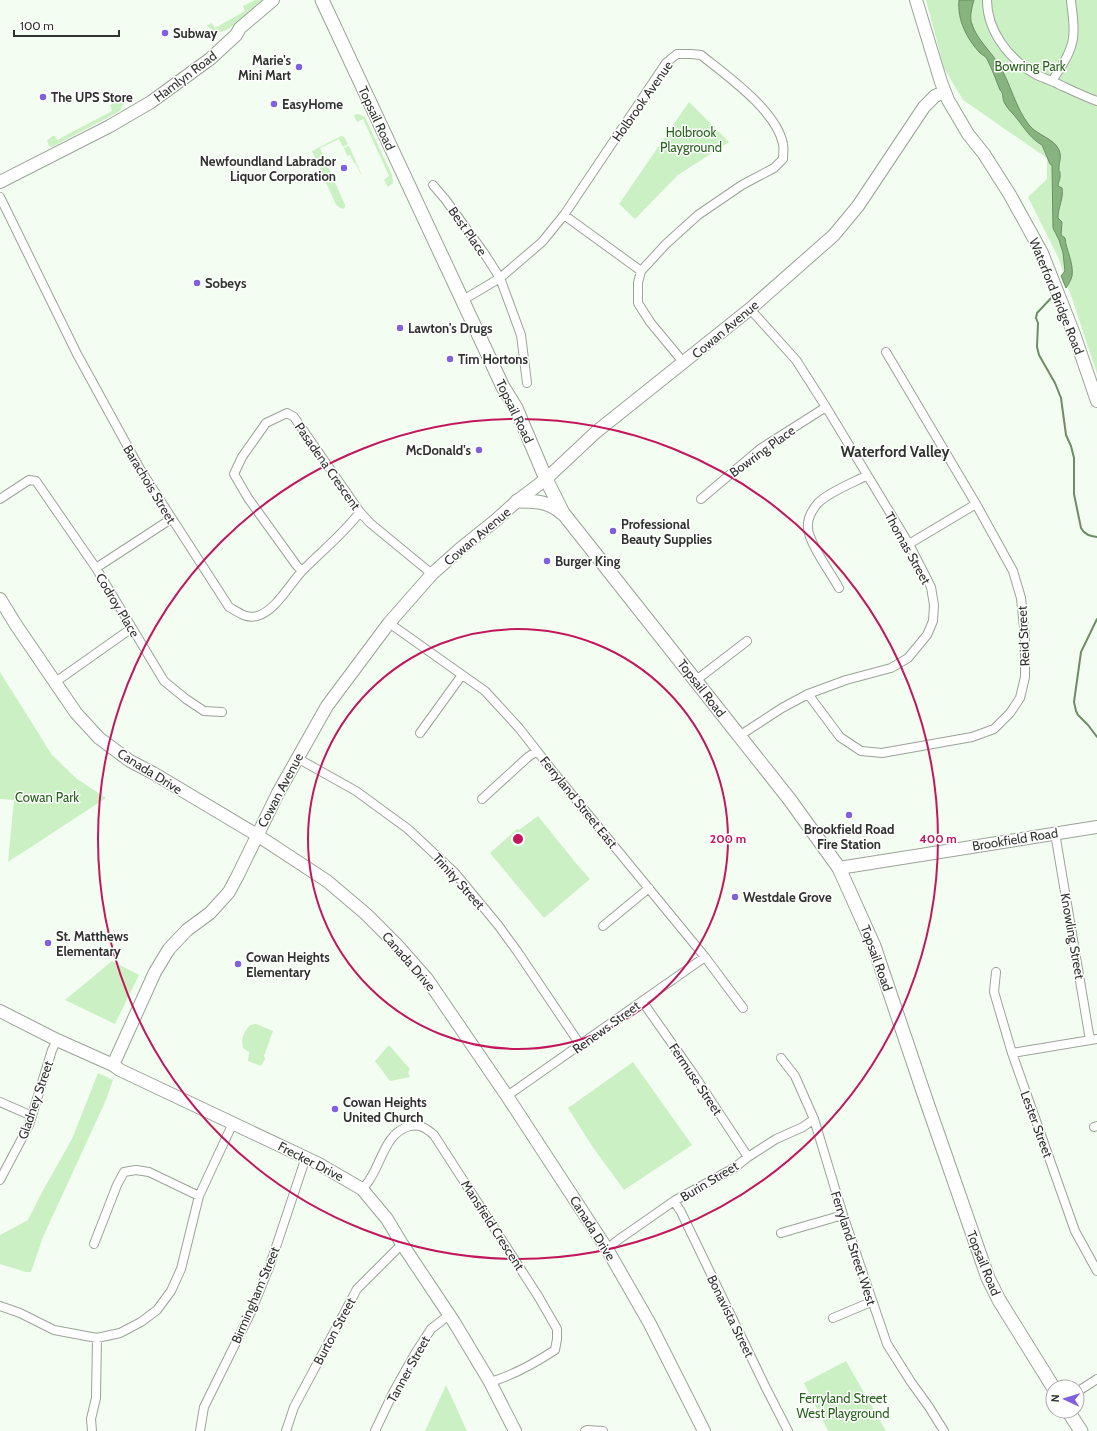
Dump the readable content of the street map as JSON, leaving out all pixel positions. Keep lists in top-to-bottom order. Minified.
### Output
{"streets":{"main road":["Topsail Road"],"street":["Hamlyn Road","Holbrook Avenue","Best Place","Waterford Bridge Road","Cowan Avenue","Bowring Place","Pasadena Crescent","Barachois Street","Thomas Street","Codroy Place","Reid Street","Canada Drive","Ferryland Street East","Brookfield Road","Trinity Street","Knowling Street","Renews Street","Fermuse Street","Gladney Street","Lester Street","Frecker Drive","Burin Street","Mansfield Crescent","Ferryland Street West","Birmingham Street","Bonavista Street","Burton Street","Tanner Street"]},"crossings":[["Holbrook Avenue","Topsail Road"],["Holbrook Avenue","Best Place"],["Topsail Road","Cowan Avenue"],["Topsail Road","Thomas Street"],["Topsail Road","Brookfield Road"],["Waterford Bridge Road","Cowan Avenue"],["Cowan Avenue","Pasadena Crescent"],["Cowan Avenue","Thomas Street"],["Cowan Avenue","Canada Drive"],["Cowan Avenue","Ferryland Street East"],["Cowan Avenue","Trinity Street"],["Cowan Avenue","Frecker Drive"],["Bowring Place","Thomas Street"],["Pasadena Crescent","Barachois Street"],["Thomas Street","Reid Street"],["Canada Drive","Renews Street"],["Canada Drive","Burin Street"],["Ferryland Street East","Renews Street"],["Brookfield Road","Knowling Street"],["Trinity Street","Renews Street"],["Renews Street","Fermuse Street"],["Fermuse Street","Burin Street"],["Gladney Street","Frecker Drive"],["Frecker Drive","Mansfield Crescent"],["Frecker Drive","Birmingham Street"],["Frecker Drive","Burton Street"],["Frecker Drive","Tanner Street"],["Burin Street","Ferryland Street West"],["Burin Street","Bonavista Street"]],"districts":["Waterford Valley"],"parks":["Bowring Park","Holbrook Playground","Cowan Park","Ferryland Street West Playground"],"places":["Subway","Marie's Mini Mart","The UPS Store","EasyHome","Newfoundland Labrador Liquor Corporation","Sobeys","Lawton's Drugs","Tim Hortons","McDonald's","Professional Beauty Supplies","Burger King","Brookfield Road Fire Station","Westdale Grove","St. Matthews Elementary","Cowan Heights Elementary","Cowan Heights United Church"],"scale_bar":"100 m","north":"left","rings":["200 m","400 m"]}
